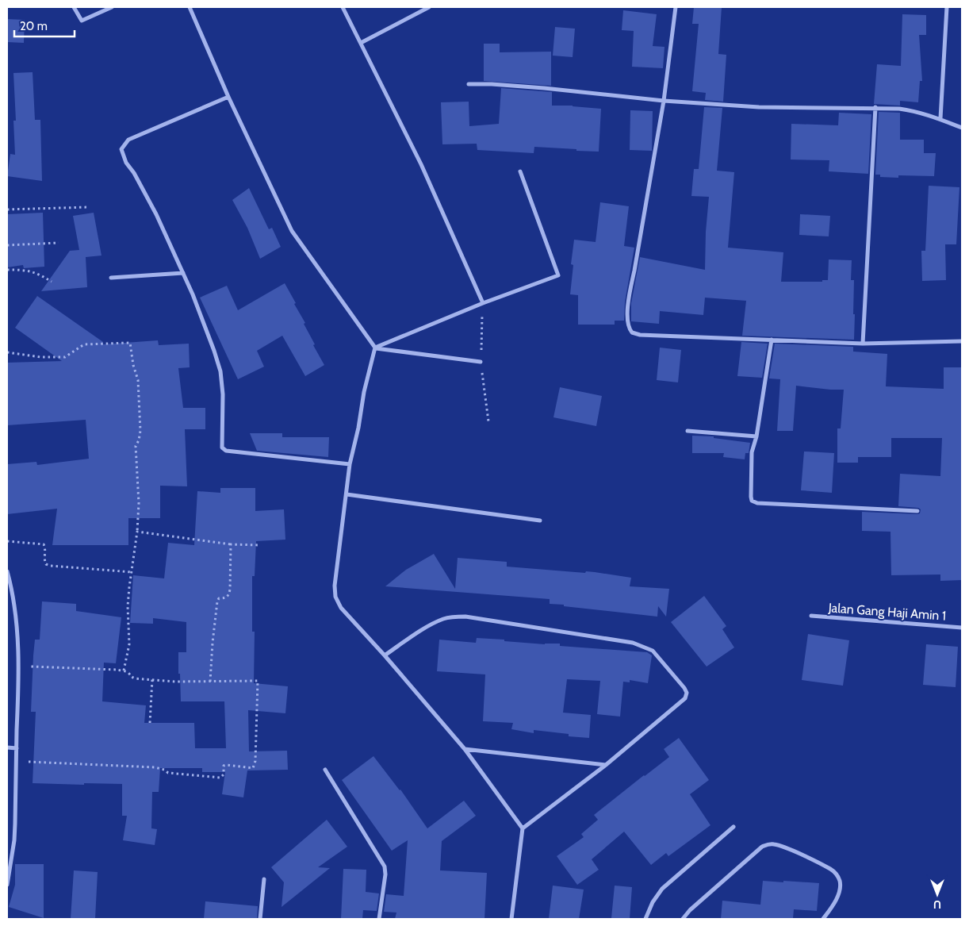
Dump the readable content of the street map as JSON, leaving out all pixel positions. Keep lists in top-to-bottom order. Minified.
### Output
{"streets":{"street":["Jalan Gang Haji Amin 1"]},"scale_bar":"20 m","north":"bottom"}
